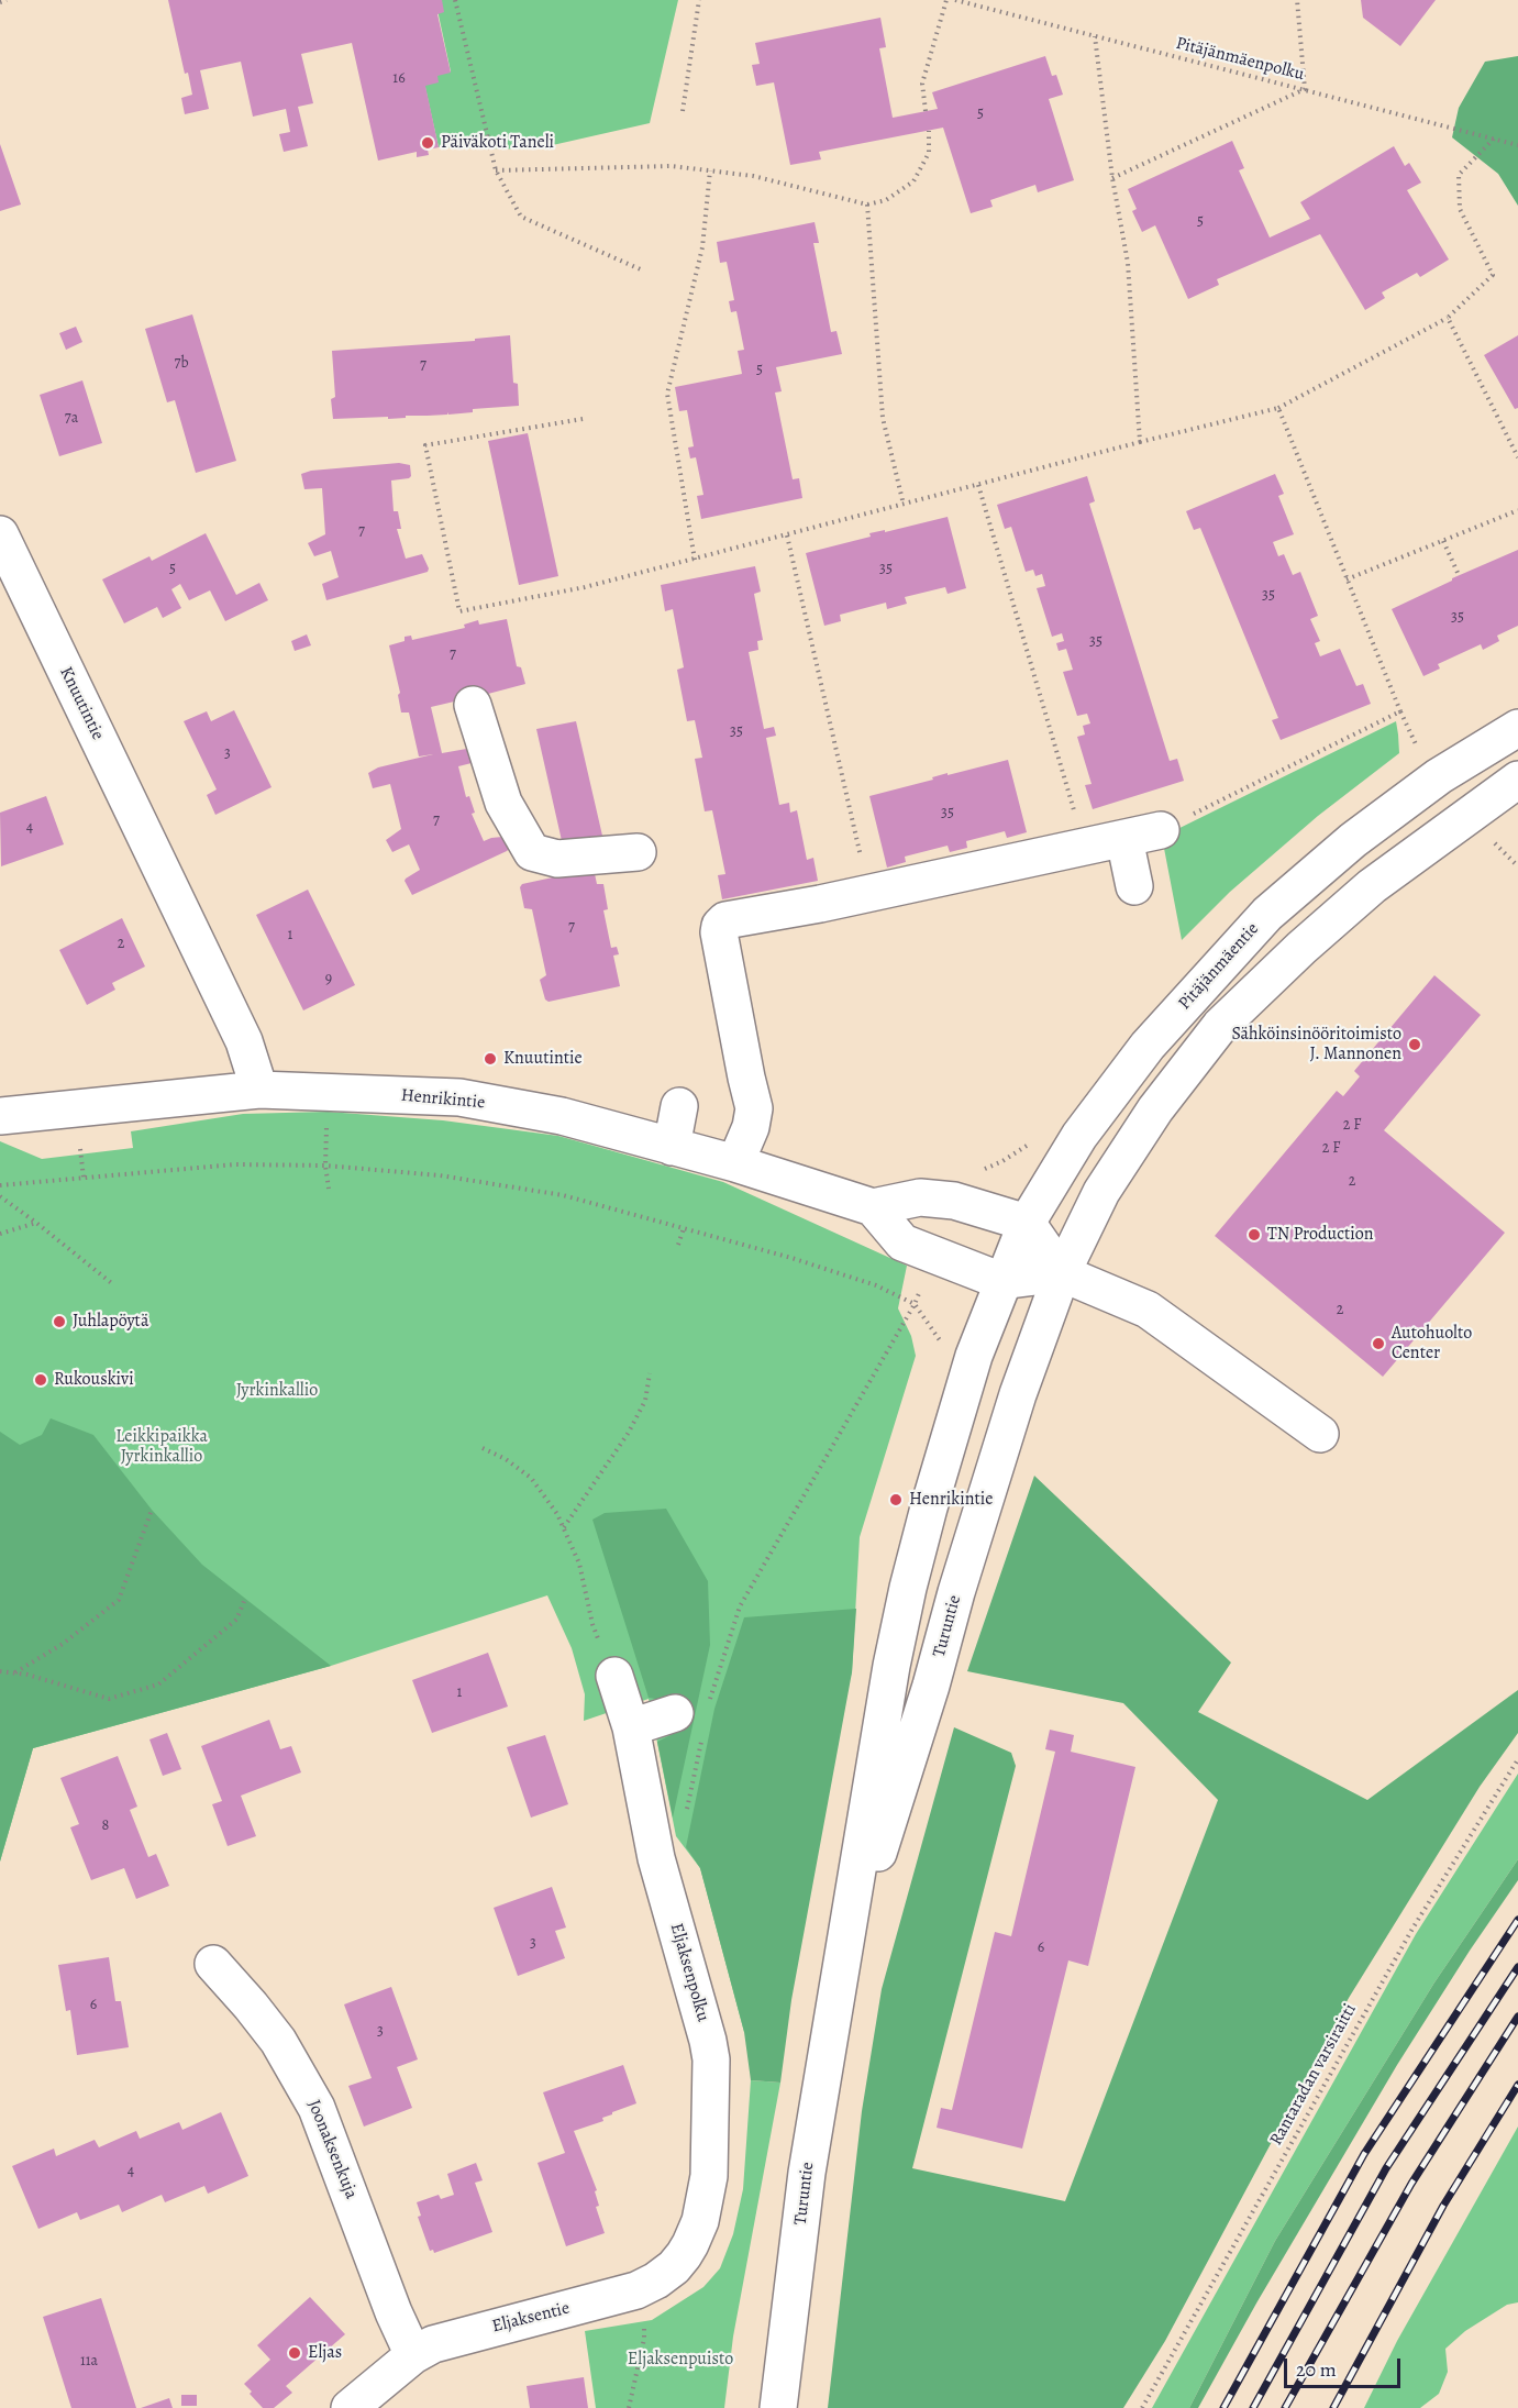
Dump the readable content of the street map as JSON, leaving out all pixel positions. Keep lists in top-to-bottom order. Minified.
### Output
{"streets":{"street":["Knuutintie","Pitäjänmäentie","Henrikintie","Turuntie","Eljaksenpolku","Joonaksenkuja","Eljaksentie"],"path":["Pitäjänmäenpolku","Rantaradan varsiraitti"]},"crossings":[["Knuutintie","Henrikintie"],["Pitäjänmäentie","Henrikintie"],["Pitäjänmäentie","Turuntie"],["Eljaksenpolku","Eljaksentie"],["Joonaksenkuja","Eljaksentie"]],"parks":["Jyrkinkallio","Leikkipaikka Jyrkinkallio","Eljaksenpuisto"],"places":["Päiväkoti Taneli","Sähköinsinööritoimisto J. Mannonen","Knuutintie","TN Production","Juhlapöytä","Autohuolto Center","Rukouskivi","Henrikintie","Eljas"],"house_numbers":["16","5","5","7b","7","5","7a","7","5","35","35","35","35","7","35","3","35","7","4","7","1","2","9","2 F","2 F","2","2","1","8","3","6","6","3","4","11a"],"scale_bar":"20 m"}
